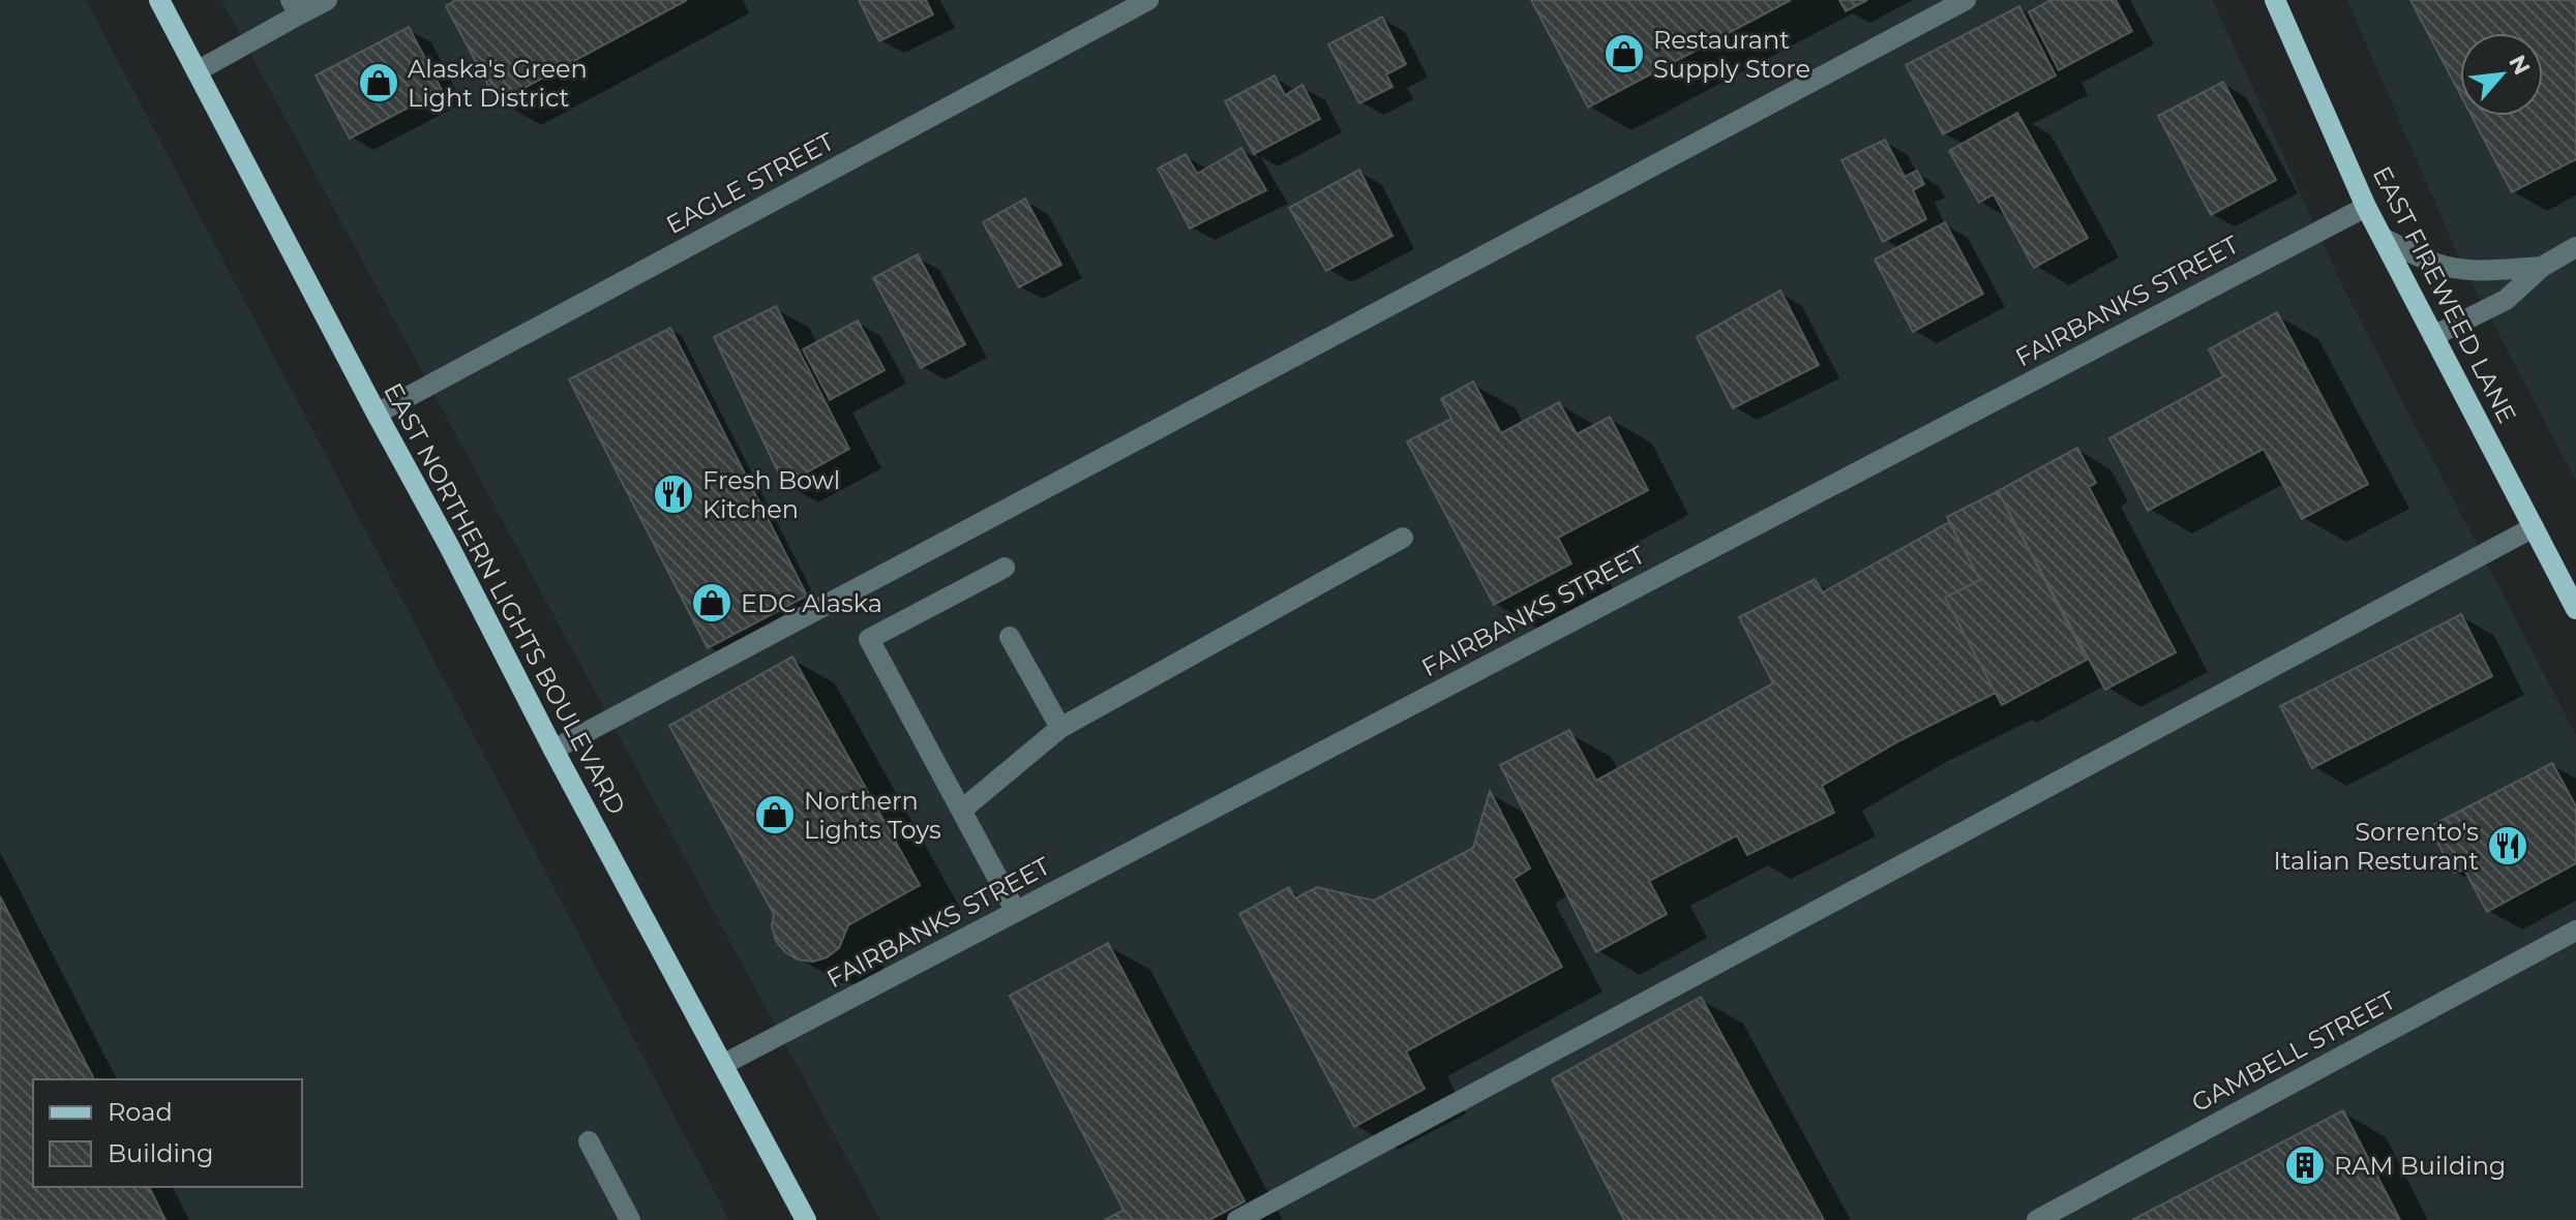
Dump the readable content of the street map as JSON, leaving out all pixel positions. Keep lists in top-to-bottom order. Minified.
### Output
{"streets":{"main road":["EAST FIREWEED LANE","EAST NORTHERN LIGHTS BOULEVARD"],"street":["EAGLE STREET","FAIRBANKS STREET","GAMBELL STREET"]},"crossings":[["EAGLE STREET","EAST NORTHERN LIGHTS BOULEVARD"],["EAST FIREWEED LANE","FAIRBANKS STREET"],["FAIRBANKS STREET","EAST NORTHERN LIGHTS BOULEVARD"]],"places":{"shop":["Restaurant Supply Store","Alaska's Green Light District","EDC Alaska","Northern Lights Toys"],"restaurant":["Fresh Bowl Kitchen","Sorrento's Italian Resturant"],"building":["RAM Building"]},"legend":["Road","Building"],"north":"top right"}
